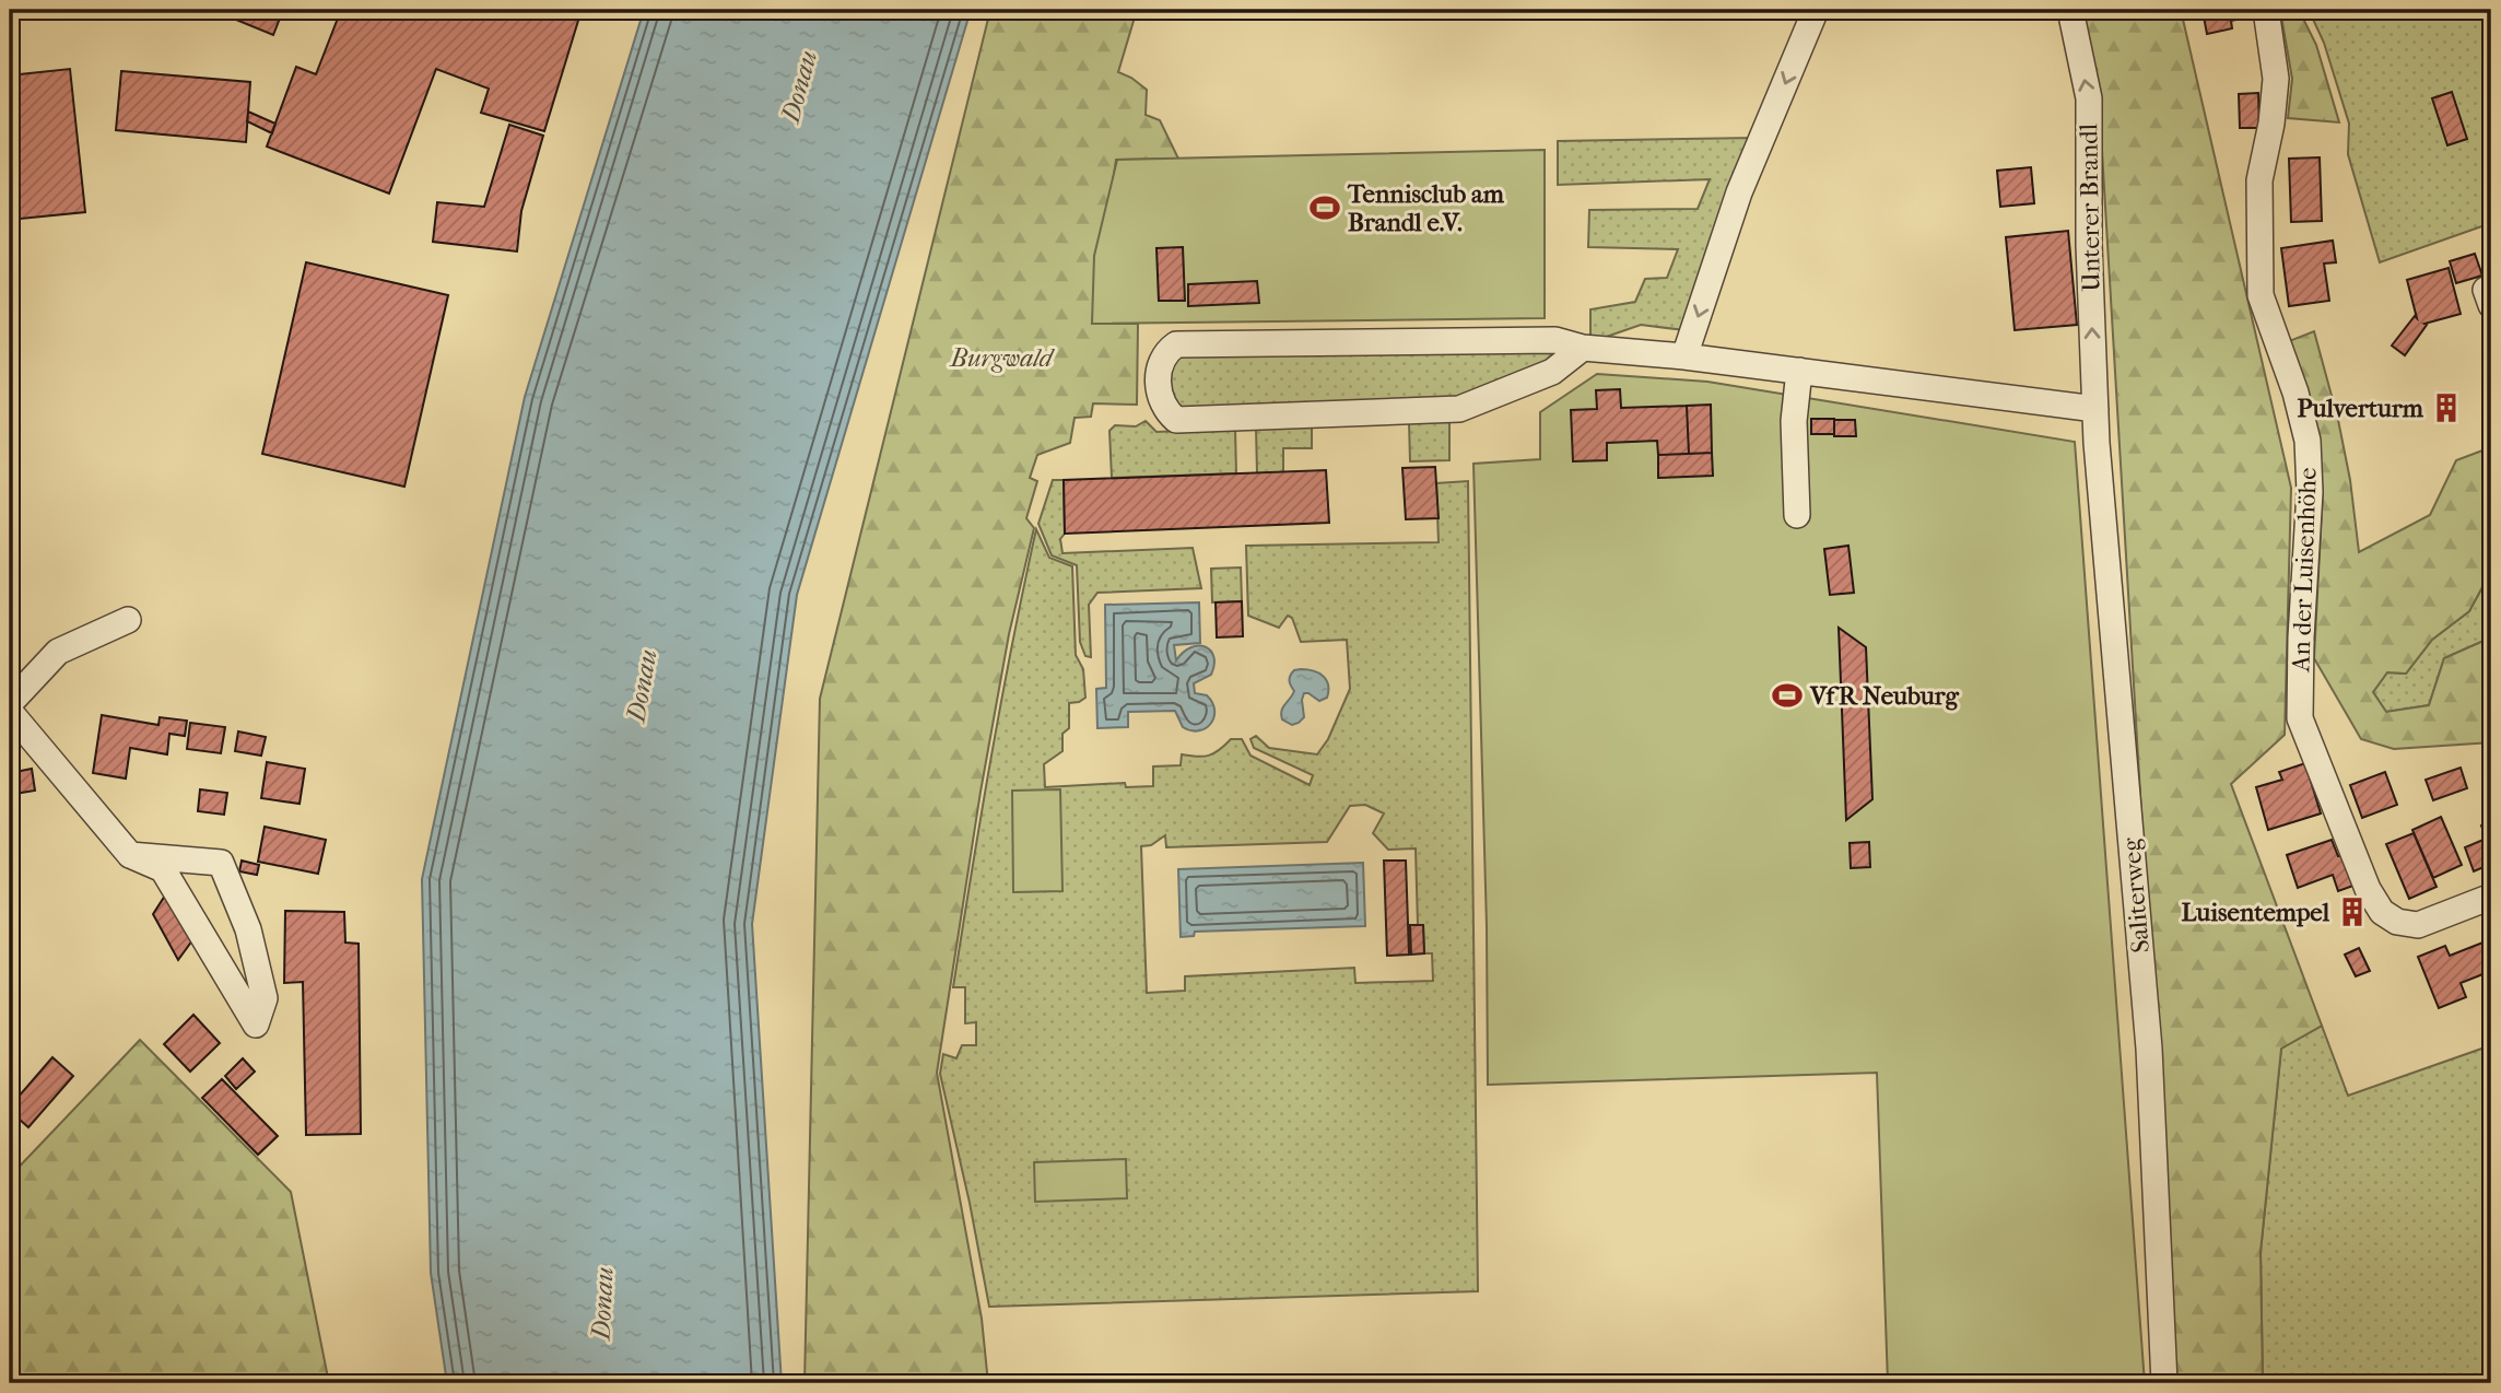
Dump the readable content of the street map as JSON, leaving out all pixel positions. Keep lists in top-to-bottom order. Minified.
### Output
{"streets":{"street":["Unterer Brandl","An der Luisenhöhe","Saliterweg"]},"crossings":[["Unterer Brandl","Saliterweg"]],"one_way":["Unterer Brandl"],"water":["Donau"],"parks":["Burgwald"],"places":{"sports":["Tennisclub am Brandl e.V.","VfR Neuburg"],"building":["Pulverturm","Luisentempel"]}}
